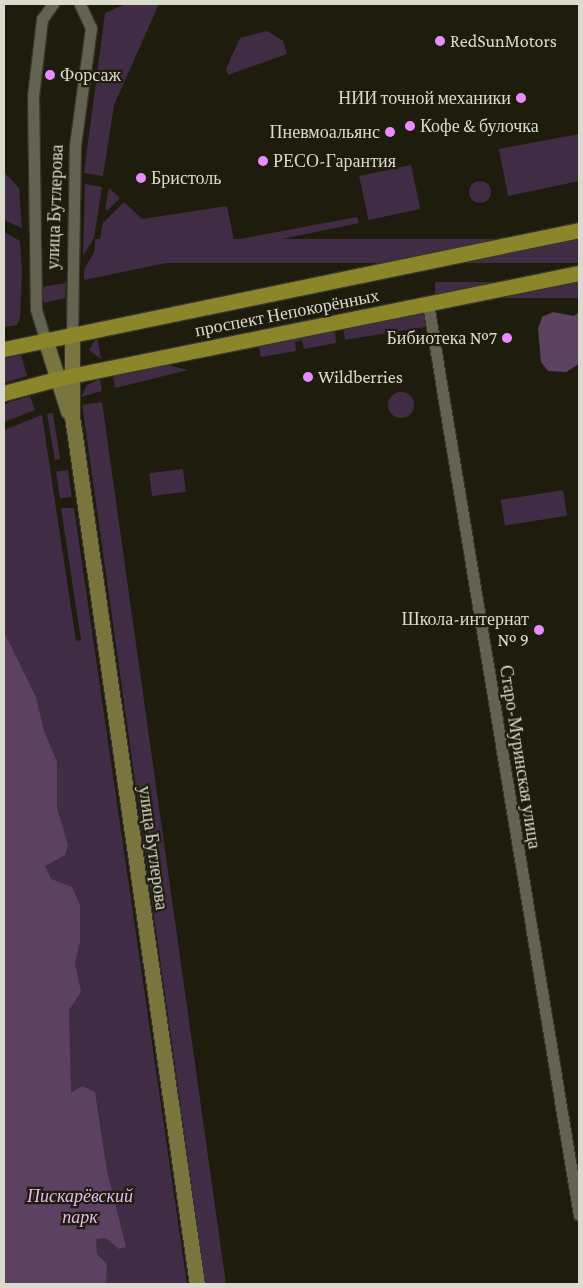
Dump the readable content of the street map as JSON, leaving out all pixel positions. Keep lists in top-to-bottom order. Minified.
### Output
{"streets":{"main road":["проспект Непокорённых"],"street":["улица Бутлерова","Старо-Муринская улица"]},"crossings":[["улица Бутлерова","проспект Непокорённых"],["проспект Непокорённых","Старо-Муринская улица"]],"parks":["Пискарёвский парк"],"places":["RedSunMotors","Форсаж","НИИ точной механики","Кофе & булочка","Пневмоальянс","РЕСО-Гарантия","Бристоль","Бибиотека №7","Wildberries","Школа-интернат № 9"]}
